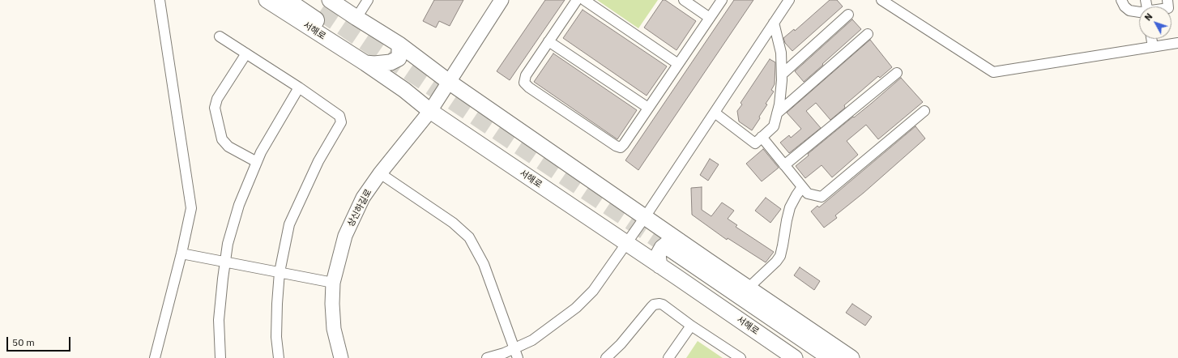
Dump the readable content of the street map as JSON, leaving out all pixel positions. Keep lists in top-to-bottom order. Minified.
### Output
{"streets":{"highway":["서해로"],"street":["상신하길로"]},"crossings":[["서해로","상신하길로"]],"scale_bar":"50 m","north":"top left"}
